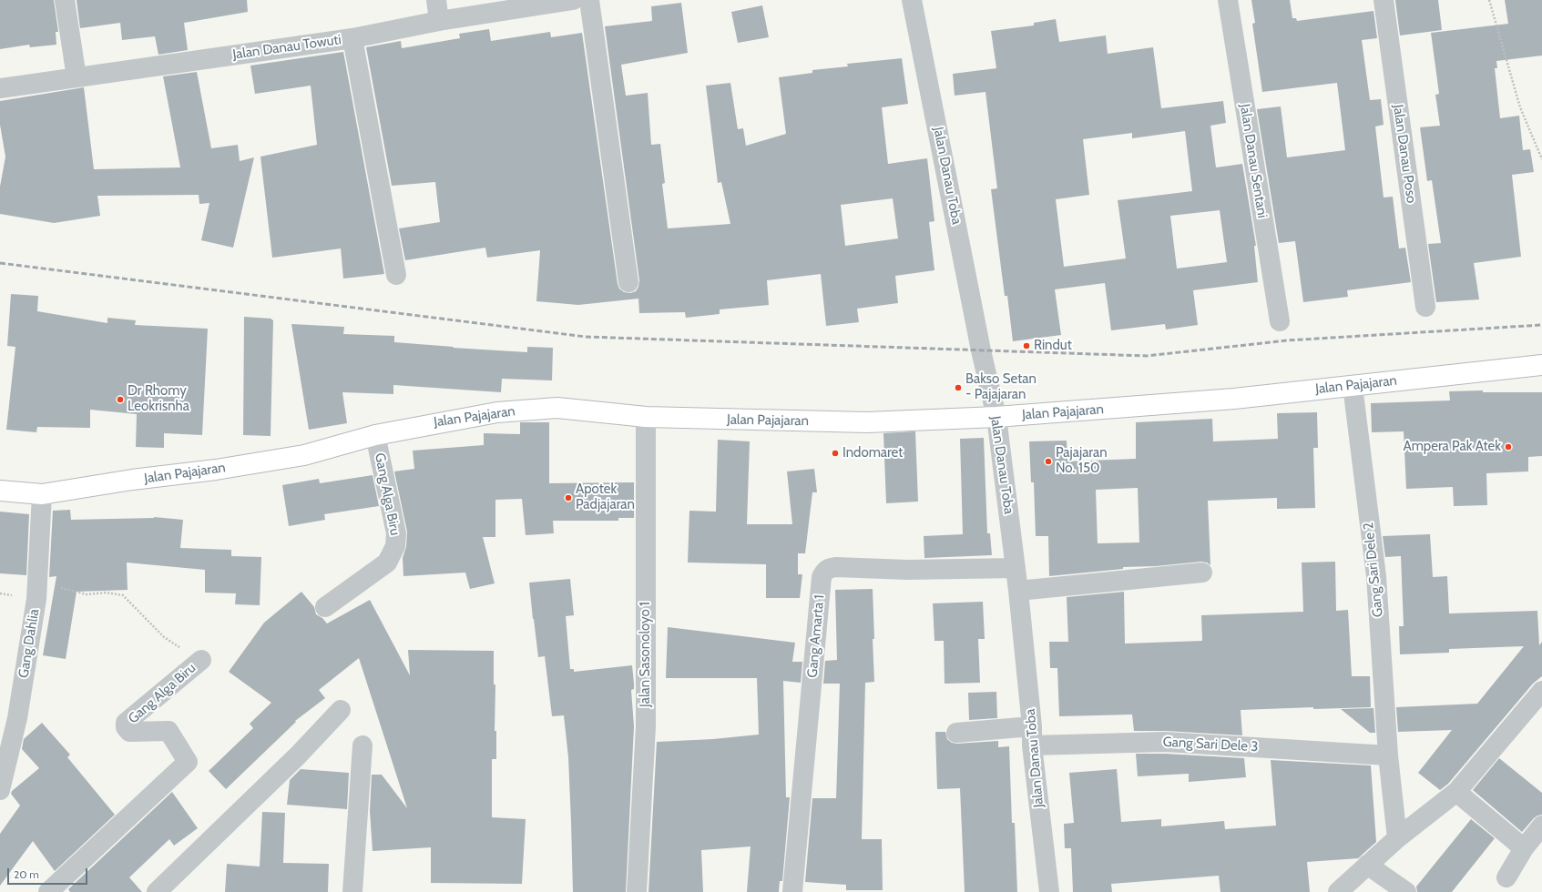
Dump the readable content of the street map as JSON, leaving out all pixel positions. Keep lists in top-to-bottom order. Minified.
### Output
{"streets":{"main road":["Jalan Pajajaran"],"street":["Jalan Danau Towuti","Jalan Danau Poso","Jalan Danau Sentani","Jalan Danau Toba","Gang Alga Biru","Gang Sari Dele 2","Gang Amarta 1","Gang Dahlia","Jalan Sasonoloyo 1","Gang Sari Dele 3"]},"crossings":[["Jalan Danau Toba","Jalan Pajajaran"],["Jalan Danau Toba","Gang Amarta 1"],["Jalan Danau Toba","Gang Sari Dele 3"],["Jalan Pajajaran","Gang Alga Biru"],["Jalan Pajajaran","Gang Sari Dele 2"],["Jalan Pajajaran","Gang Dahlia"],["Jalan Pajajaran","Jalan Sasonoloyo 1"],["Gang Sari Dele 2","Gang Sari Dele 3"]],"places":["Rindut","Bakso Setan - Pajajaran","Dr Rhomy Leokrisnha","Ampera Pak Atek","Indomaret","Pajajaran No. 150","Apotek Padjajaran"],"scale_bar":"20 m"}
